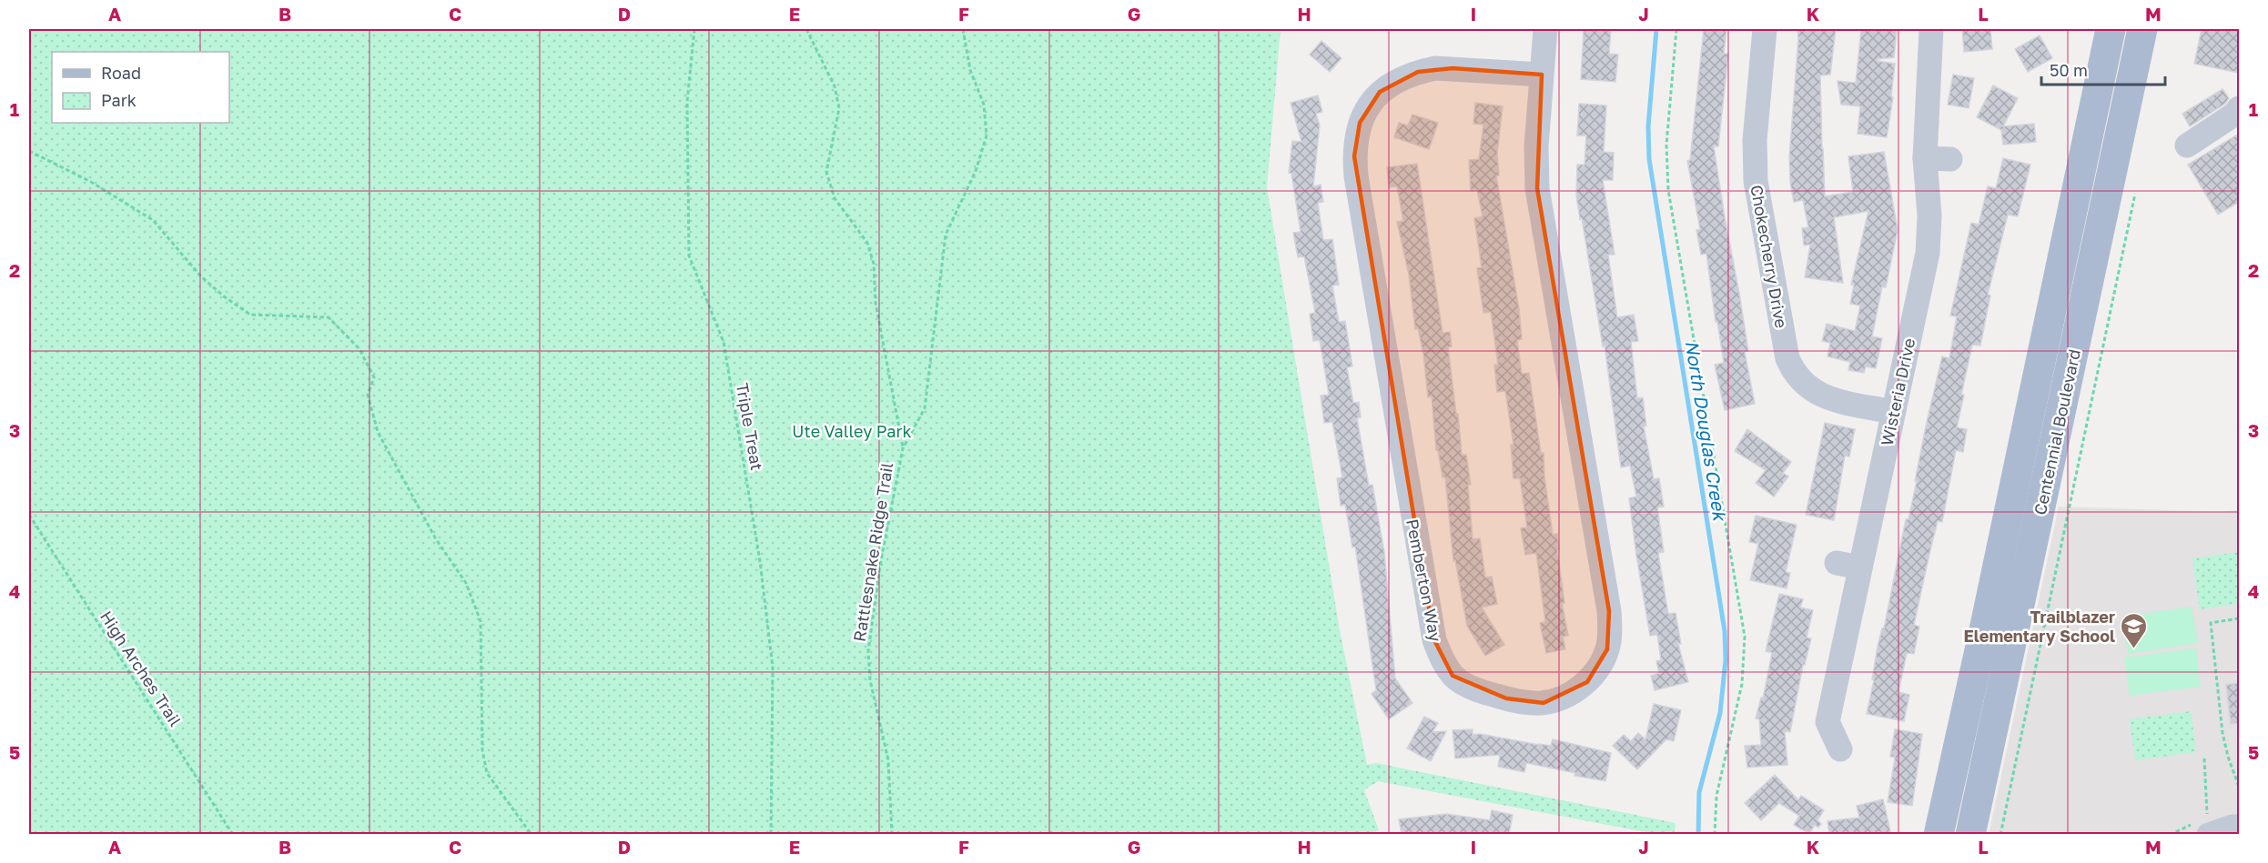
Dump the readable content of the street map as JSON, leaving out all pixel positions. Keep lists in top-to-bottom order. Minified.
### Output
{"streets":{"main road":["Centennial Boulevard"],"street":["Chokecherry Drive","Wisteria Drive","Pemberton Way"],"path":["Triple Treat","Rattlesnake Ridge Trail","High Arches Trail"]},"crossings":[["Chokecherry Drive","Wisteria Drive"]],"water":["North Douglas Creek"],"parks":["Ute Valley Park"],"places":{"school or university":["Trailblazer Elementary School"]},"legend":["Road","Park"],"scale_bar":"50 m","grid":{"columns":["A","B","C","D","E","F","G","H","I","J","K","L","M"],"rows":["1","2","3","4","5"]}}
